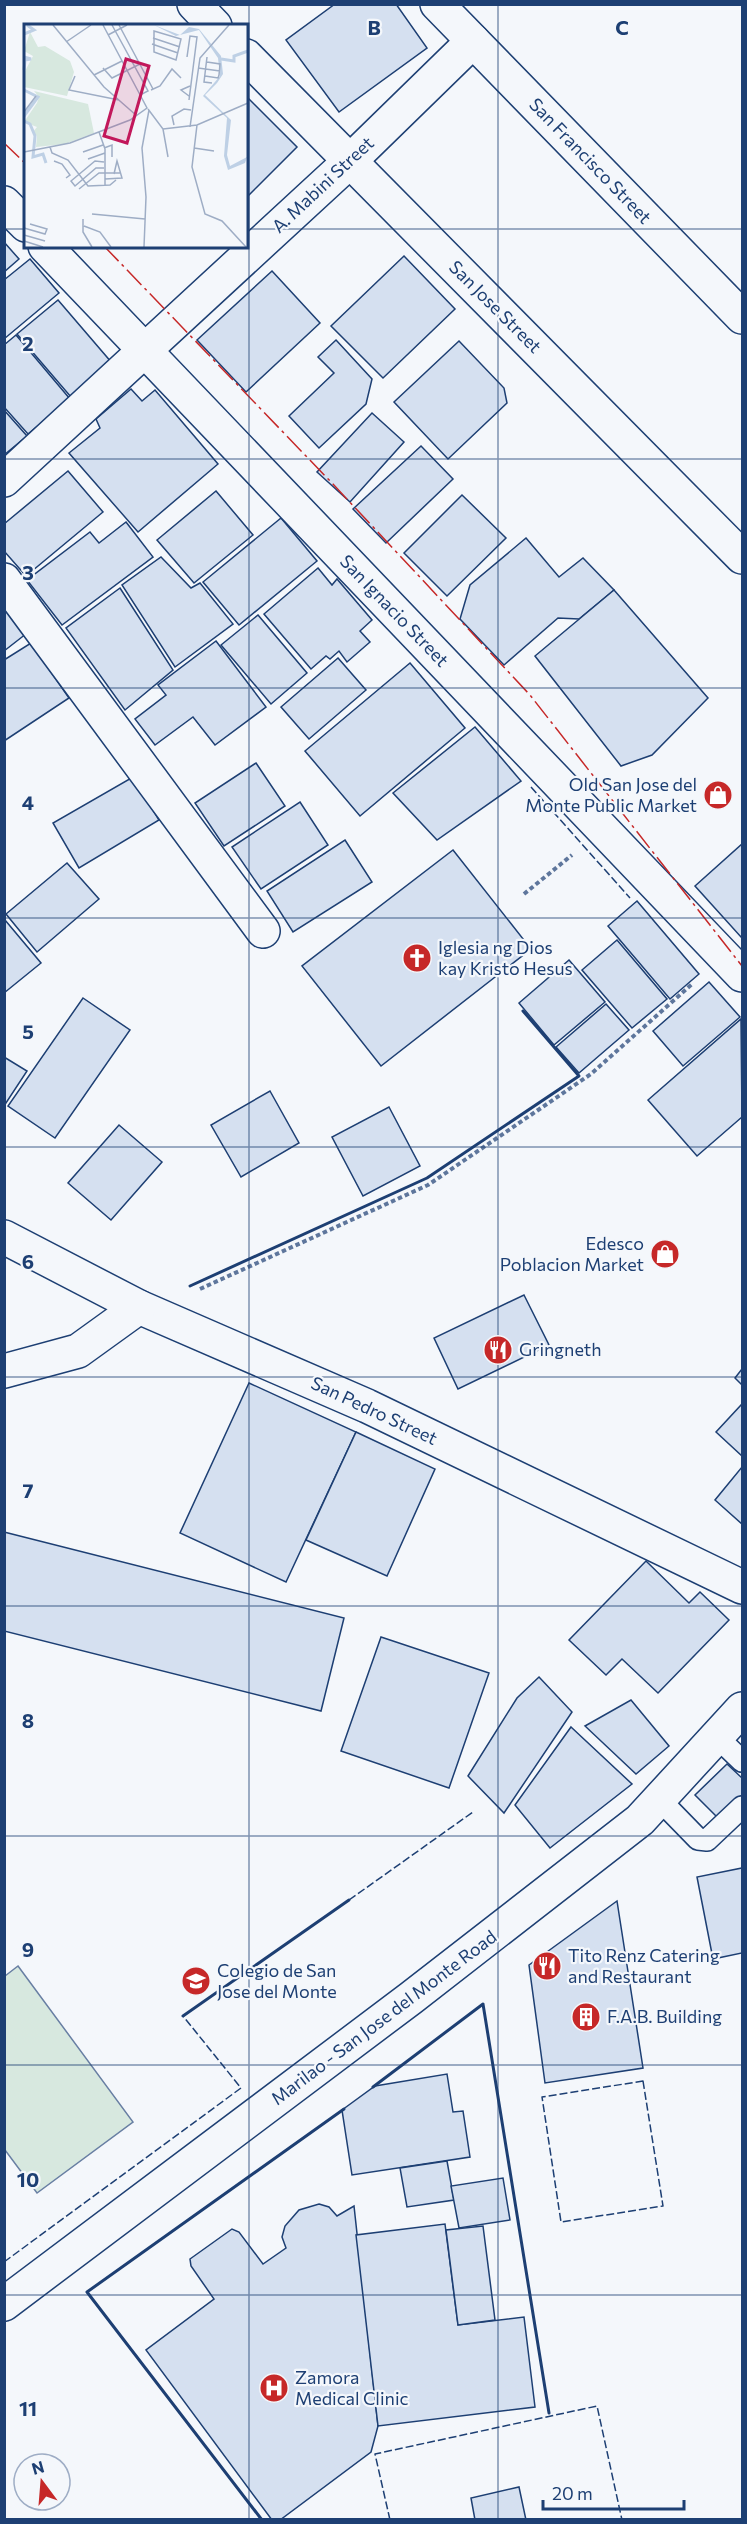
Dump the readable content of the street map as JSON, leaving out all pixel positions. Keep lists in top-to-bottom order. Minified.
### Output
{"streets":{"main road":["San Francisco Street","A. Mabini Street","San Jose Street","San Ignacio Street","San Pedro Street","Marilao - San Jose del Monte Road"]},"crossings":[["San Francisco Street","A. Mabini Street"],["A. Mabini Street","San Jose Street"],["A. Mabini Street","San Ignacio Street"]],"places":{"shop":["Old San Jose del Monte Public Market","Edesco Poblacion Market"],"church":["Iglesia ng Dios kay Kristo Hesus"],"restaurant":["Gringneth","Tito Renz Catering and Restaurant"],"school or university":["Colegio de San Jose del Monte"],"building":["F.A.B. Building"],"hospital":["Zamora Medical Clinic"]},"scale_bar":"20 m","north":"top","grid":{"columns":["B","C"],"rows":["2","3","4","5","6","7","8","9","10","11"]}}
